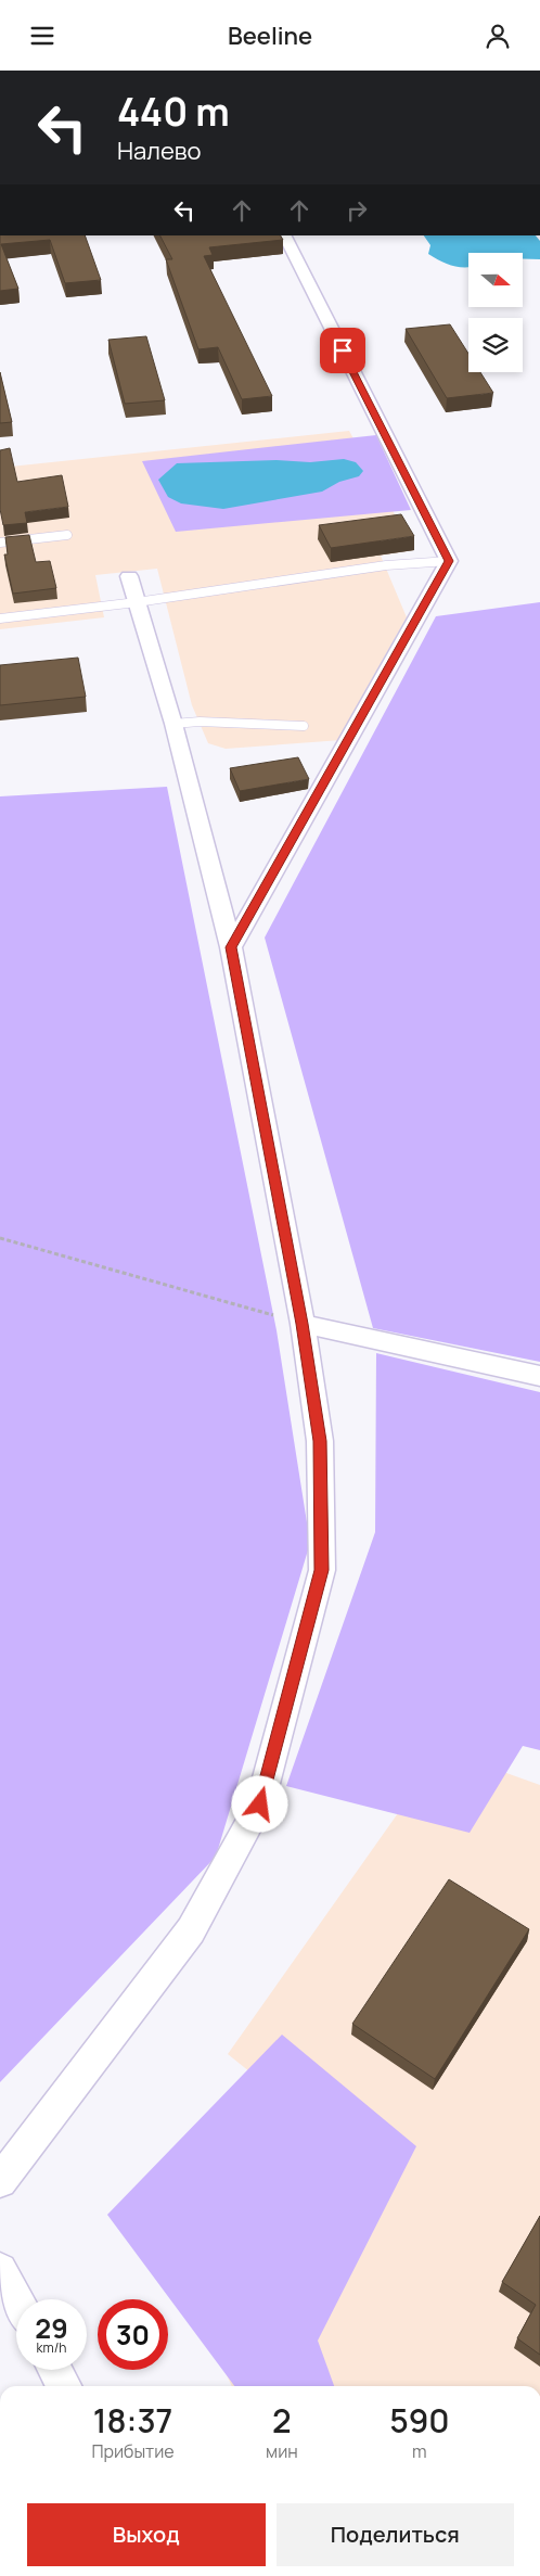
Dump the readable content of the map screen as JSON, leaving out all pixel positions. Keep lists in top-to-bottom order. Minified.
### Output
{"north":"right","page":{"header":"Beeline","turn":["440 m","Налево"],"speed":"29 km/h","limit":"30","eta":["18:37","Прибытие","2","мин","590","m"],"buttons":["Выход","Поделиться"]}}
